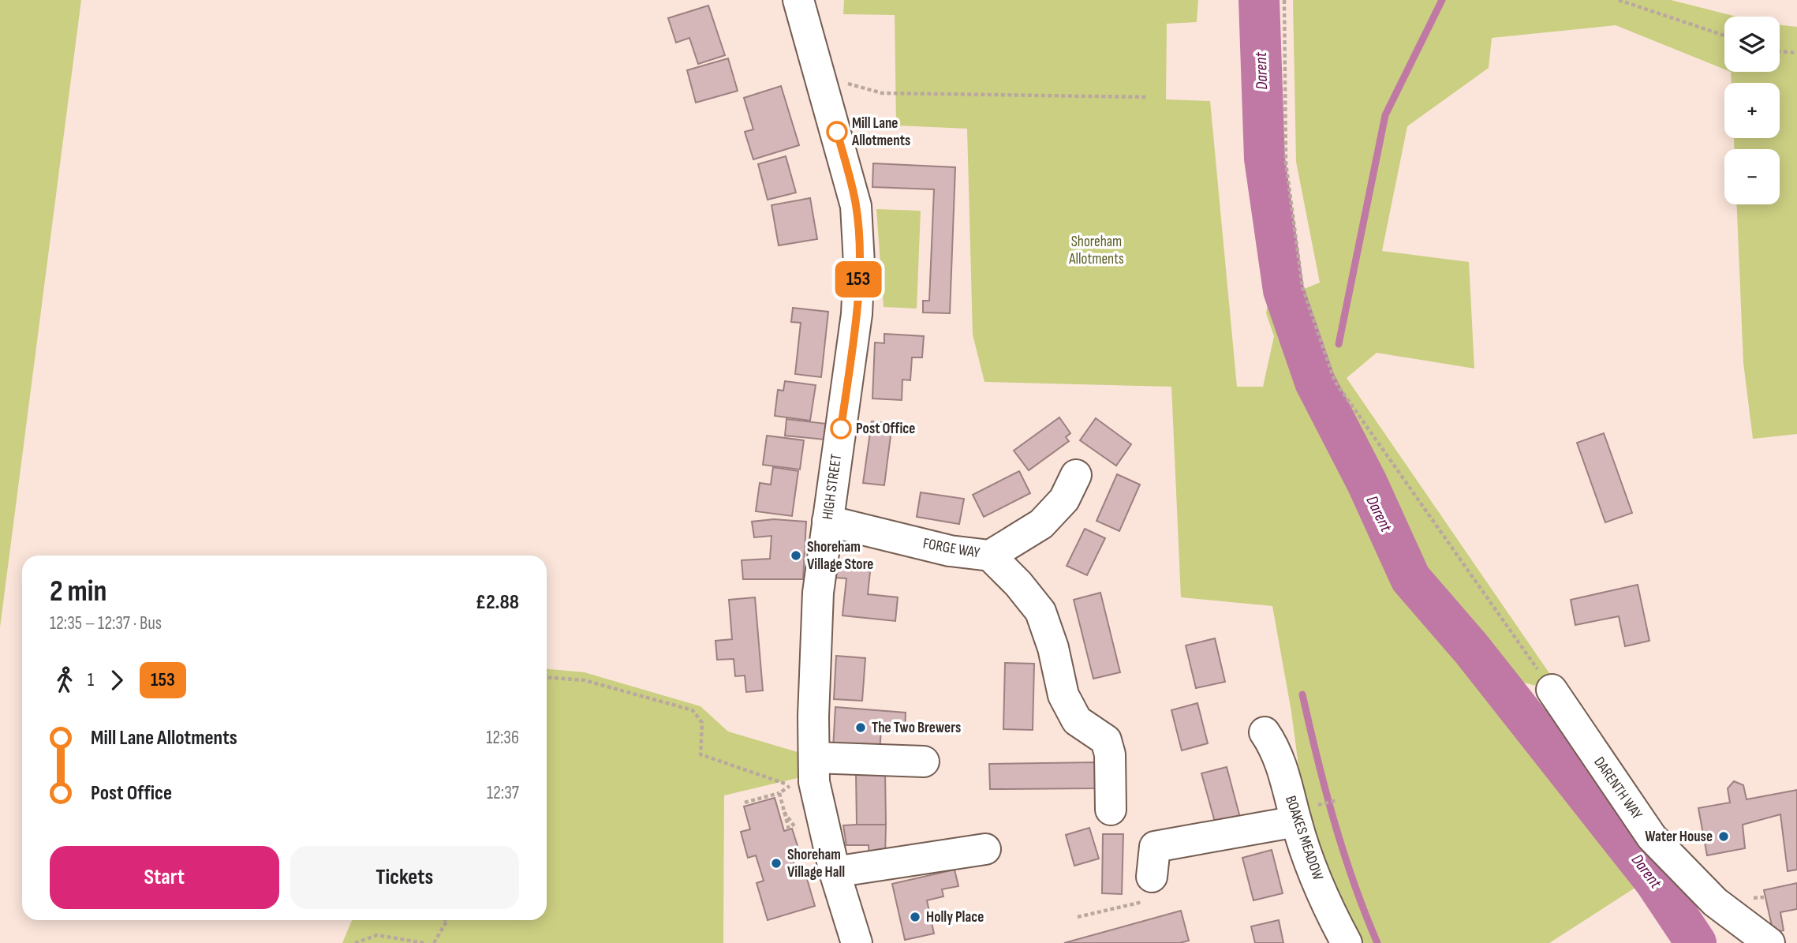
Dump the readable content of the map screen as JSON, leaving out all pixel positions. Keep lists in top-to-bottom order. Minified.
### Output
{"streets":{"street":["HIGH STREET","FORGE WAY","DARENTH WAY","BOAKES MEADOW"]},"crossings":[["HIGH STREET","FORGE WAY"]],"water":["Darent"],"parks":["Shoreham Allotments"],"places":["Mill Lane Allotments","Post Office","Shoreham Village Store","The Two Brewers","Water House","Shoreham Village Hall","Holly Place"],"lines":["bus line 153"],"page":{"on_map":"153","map_buttons":["+","−"],"heading":["2 min","12:35 – 12:37 · Bus","£2.88"],"legs":["1","153"],"list":[{"name":"Mill Lane Allotments","value":"12:36"},{"name":"Post Office","value":"12:37"}],"buttons":["Start","Tickets"]}}
